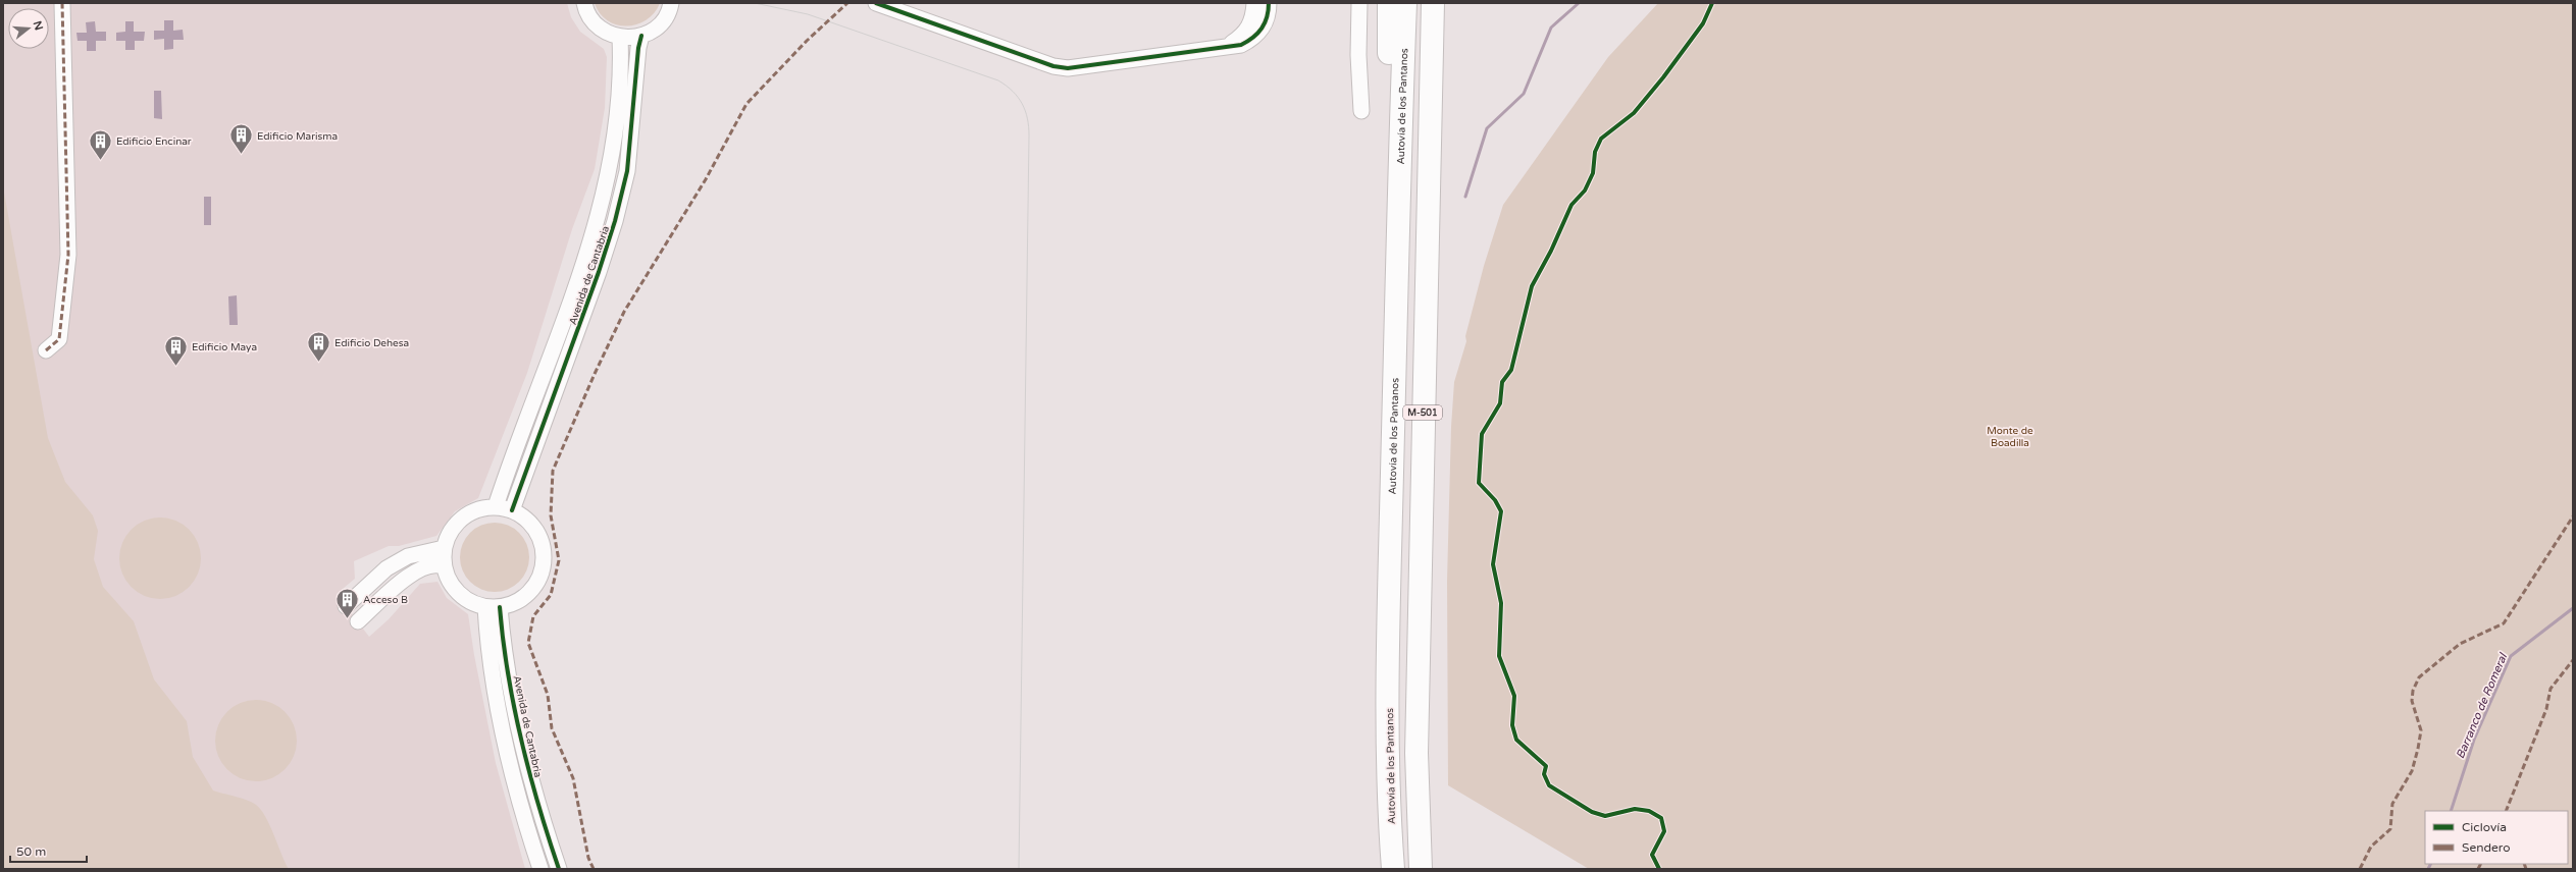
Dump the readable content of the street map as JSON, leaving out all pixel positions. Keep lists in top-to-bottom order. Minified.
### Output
{"streets":{"highway":["Autovía de los Pantanos","M-501"],"street":["Avenida de Cantabria"]},"water":["Barranco de Romeral"],"parks":["Monte de Boadilla"],"places":{"building":["Edificio Marisma","Edificio Encinar","Edificio Dehesa","Edificio Maya","Acceso B"]},"legend":["Ciclovía","Sendero"],"scale_bar":"50 m","north":"right"}
